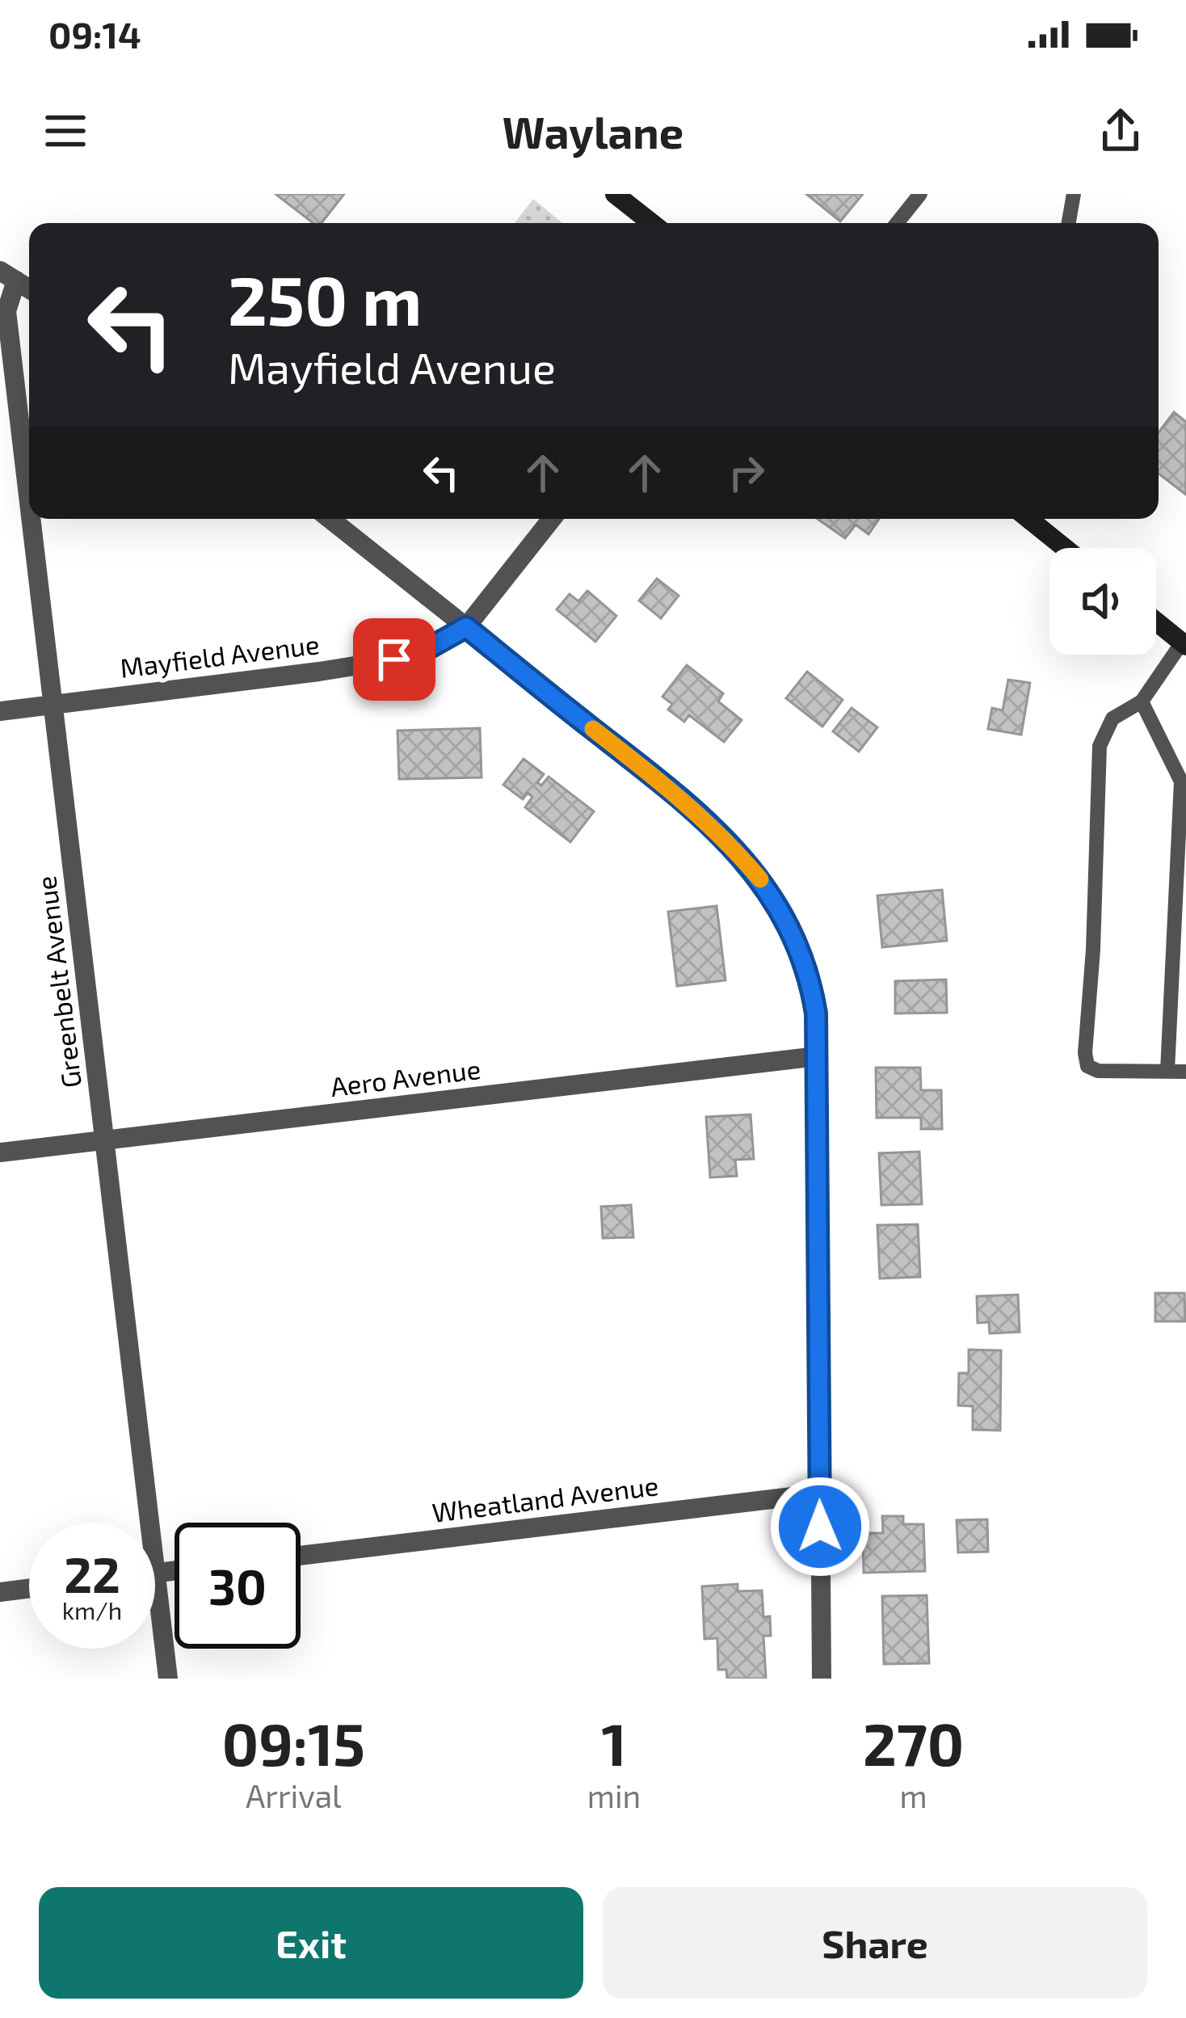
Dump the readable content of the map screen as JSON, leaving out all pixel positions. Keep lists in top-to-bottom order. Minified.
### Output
{"streets":{"street":["Mayfield Avenue","Greenbelt Avenue","Aero Avenue","Wheatland Avenue"]},"crossings":[["Mayfield Avenue","Greenbelt Avenue"],["Greenbelt Avenue","Aero Avenue"]],"page":{"status":"09:14","header":"Waylane","turn":["250 m","Mayfield Avenue"],"speed":"22 km/h","limit":"30","eta":["09:15","Arrival","1","min","270","m"],"buttons":["Exit","Share"]}}
